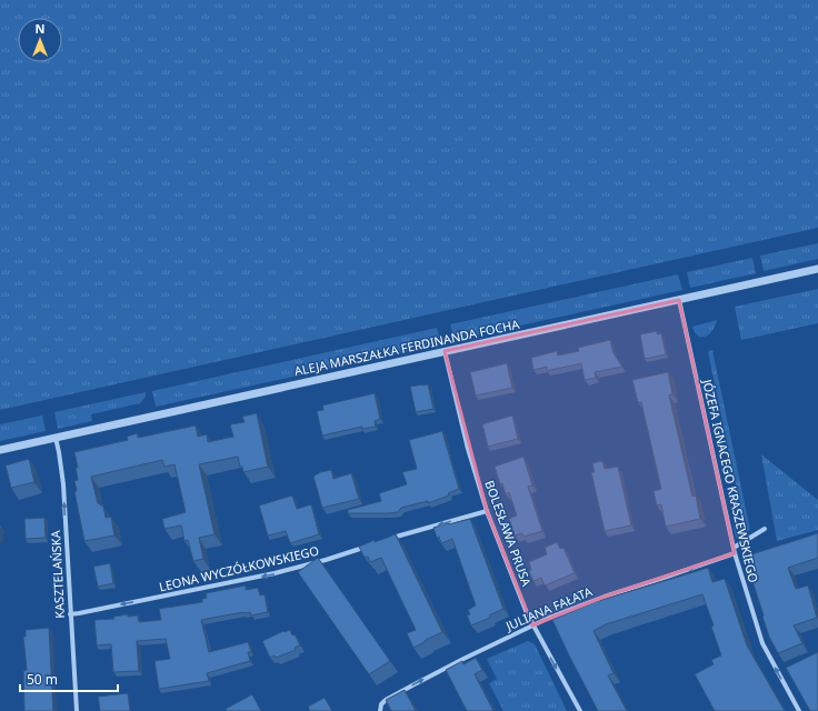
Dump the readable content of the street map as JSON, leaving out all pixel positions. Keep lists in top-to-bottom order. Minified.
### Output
{"streets":{"street":["ALEJA MARSZAŁKA FERDINANDA FOCHA","JÓZEFA IGNACEGO KRASZEWSKIEGO","BOLESŁAWA PRUSA","LEONA WYCZÓŁKOWSKIEGO","KASZTELAŃSKA","JULIANA FAŁATA"]},"crossings":[["ALEJA MARSZAŁKA FERDINANDA FOCHA","JÓZEFA IGNACEGO KRASZEWSKIEGO"],["ALEJA MARSZAŁKA FERDINANDA FOCHA","BOLESŁAWA PRUSA"],["ALEJA MARSZAŁKA FERDINANDA FOCHA","KASZTELAŃSKA"],["JÓZEFA IGNACEGO KRASZEWSKIEGO","JULIANA FAŁATA"],["BOLESŁAWA PRUSA","JULIANA FAŁATA"],["LEONA WYCZÓŁKOWSKIEGO","KASZTELAŃSKA"]],"one_way":["JÓZEFA IGNACEGO KRASZEWSKIEGO","LEONA WYCZÓŁKOWSKIEGO","KASZTELAŃSKA"],"scale_bar":"50 m","north":"top"}
